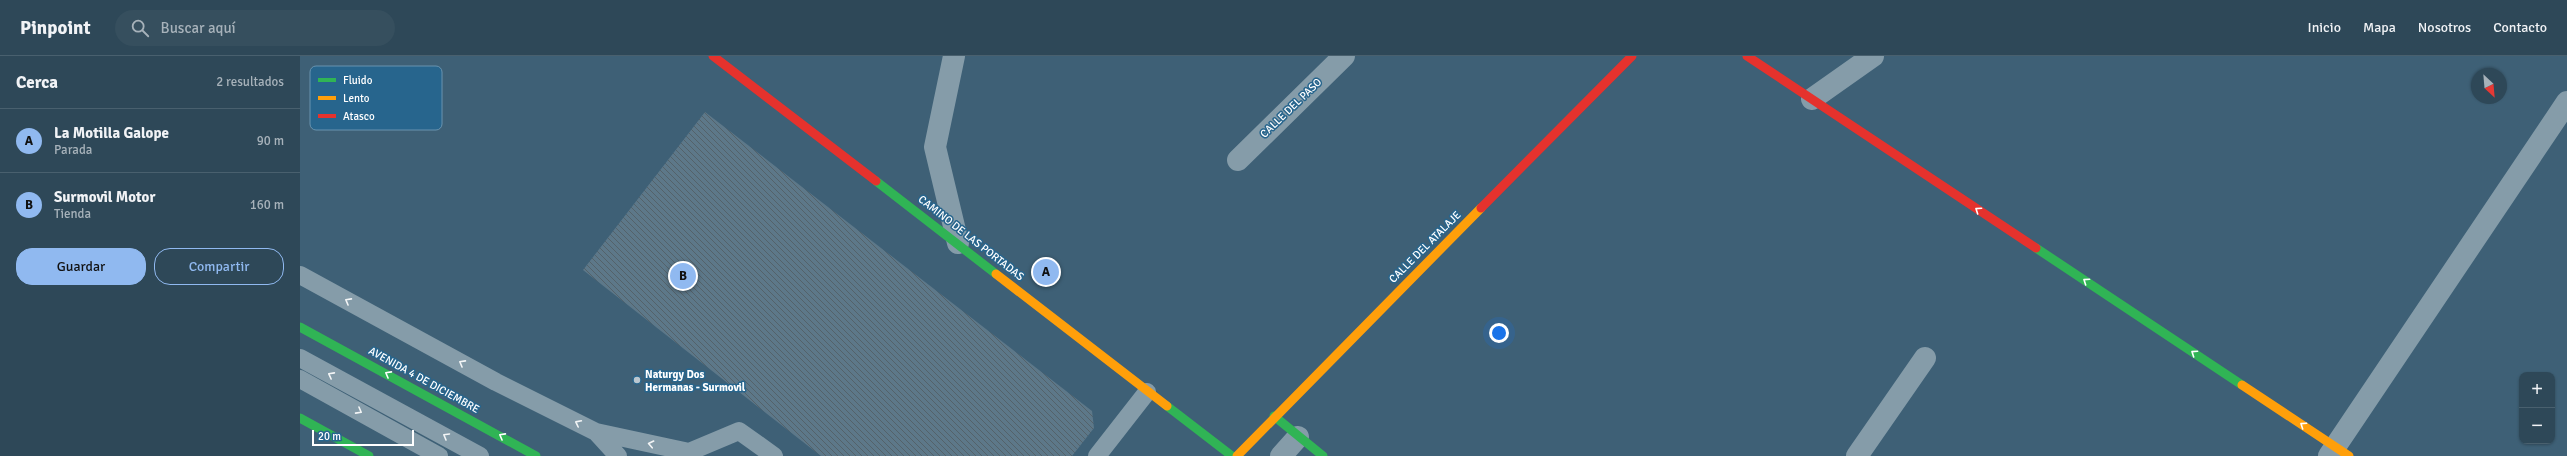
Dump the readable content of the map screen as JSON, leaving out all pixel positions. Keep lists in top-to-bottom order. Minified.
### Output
{"streets":{"street":["CALLE DEL PASO","CAMINO DE LAS PORTADAS","CALLE DEL ATALAJE","AVENIDA 4 DE DICIEMBRE"]},"one_way":["AVENIDA 4 DE DICIEMBRE"],"places":["Naturgy Dos Hermanas - Surmovil"],"legend":["Fluido","Lento","Atasco"],"scale_bar":"20 m","north":"bottom right","page":{"header":"Pinpoint","search":"Buscar aquí","nav":["Inicio","Mapa","Nosotros","Contacto"],"heading":["Cerca","2 resultados"],"list":[{"mark":"A","name":"La Motilla Galope","note":"Parada","value":"90 m"},{"mark":"B","name":"Surmovil Motor","note":"Tienda","value":"160 m"}],"buttons":["Guardar","Compartir"],"pins":["A","B"],"map_buttons":["+","−"],"scale":"20 m"}}
